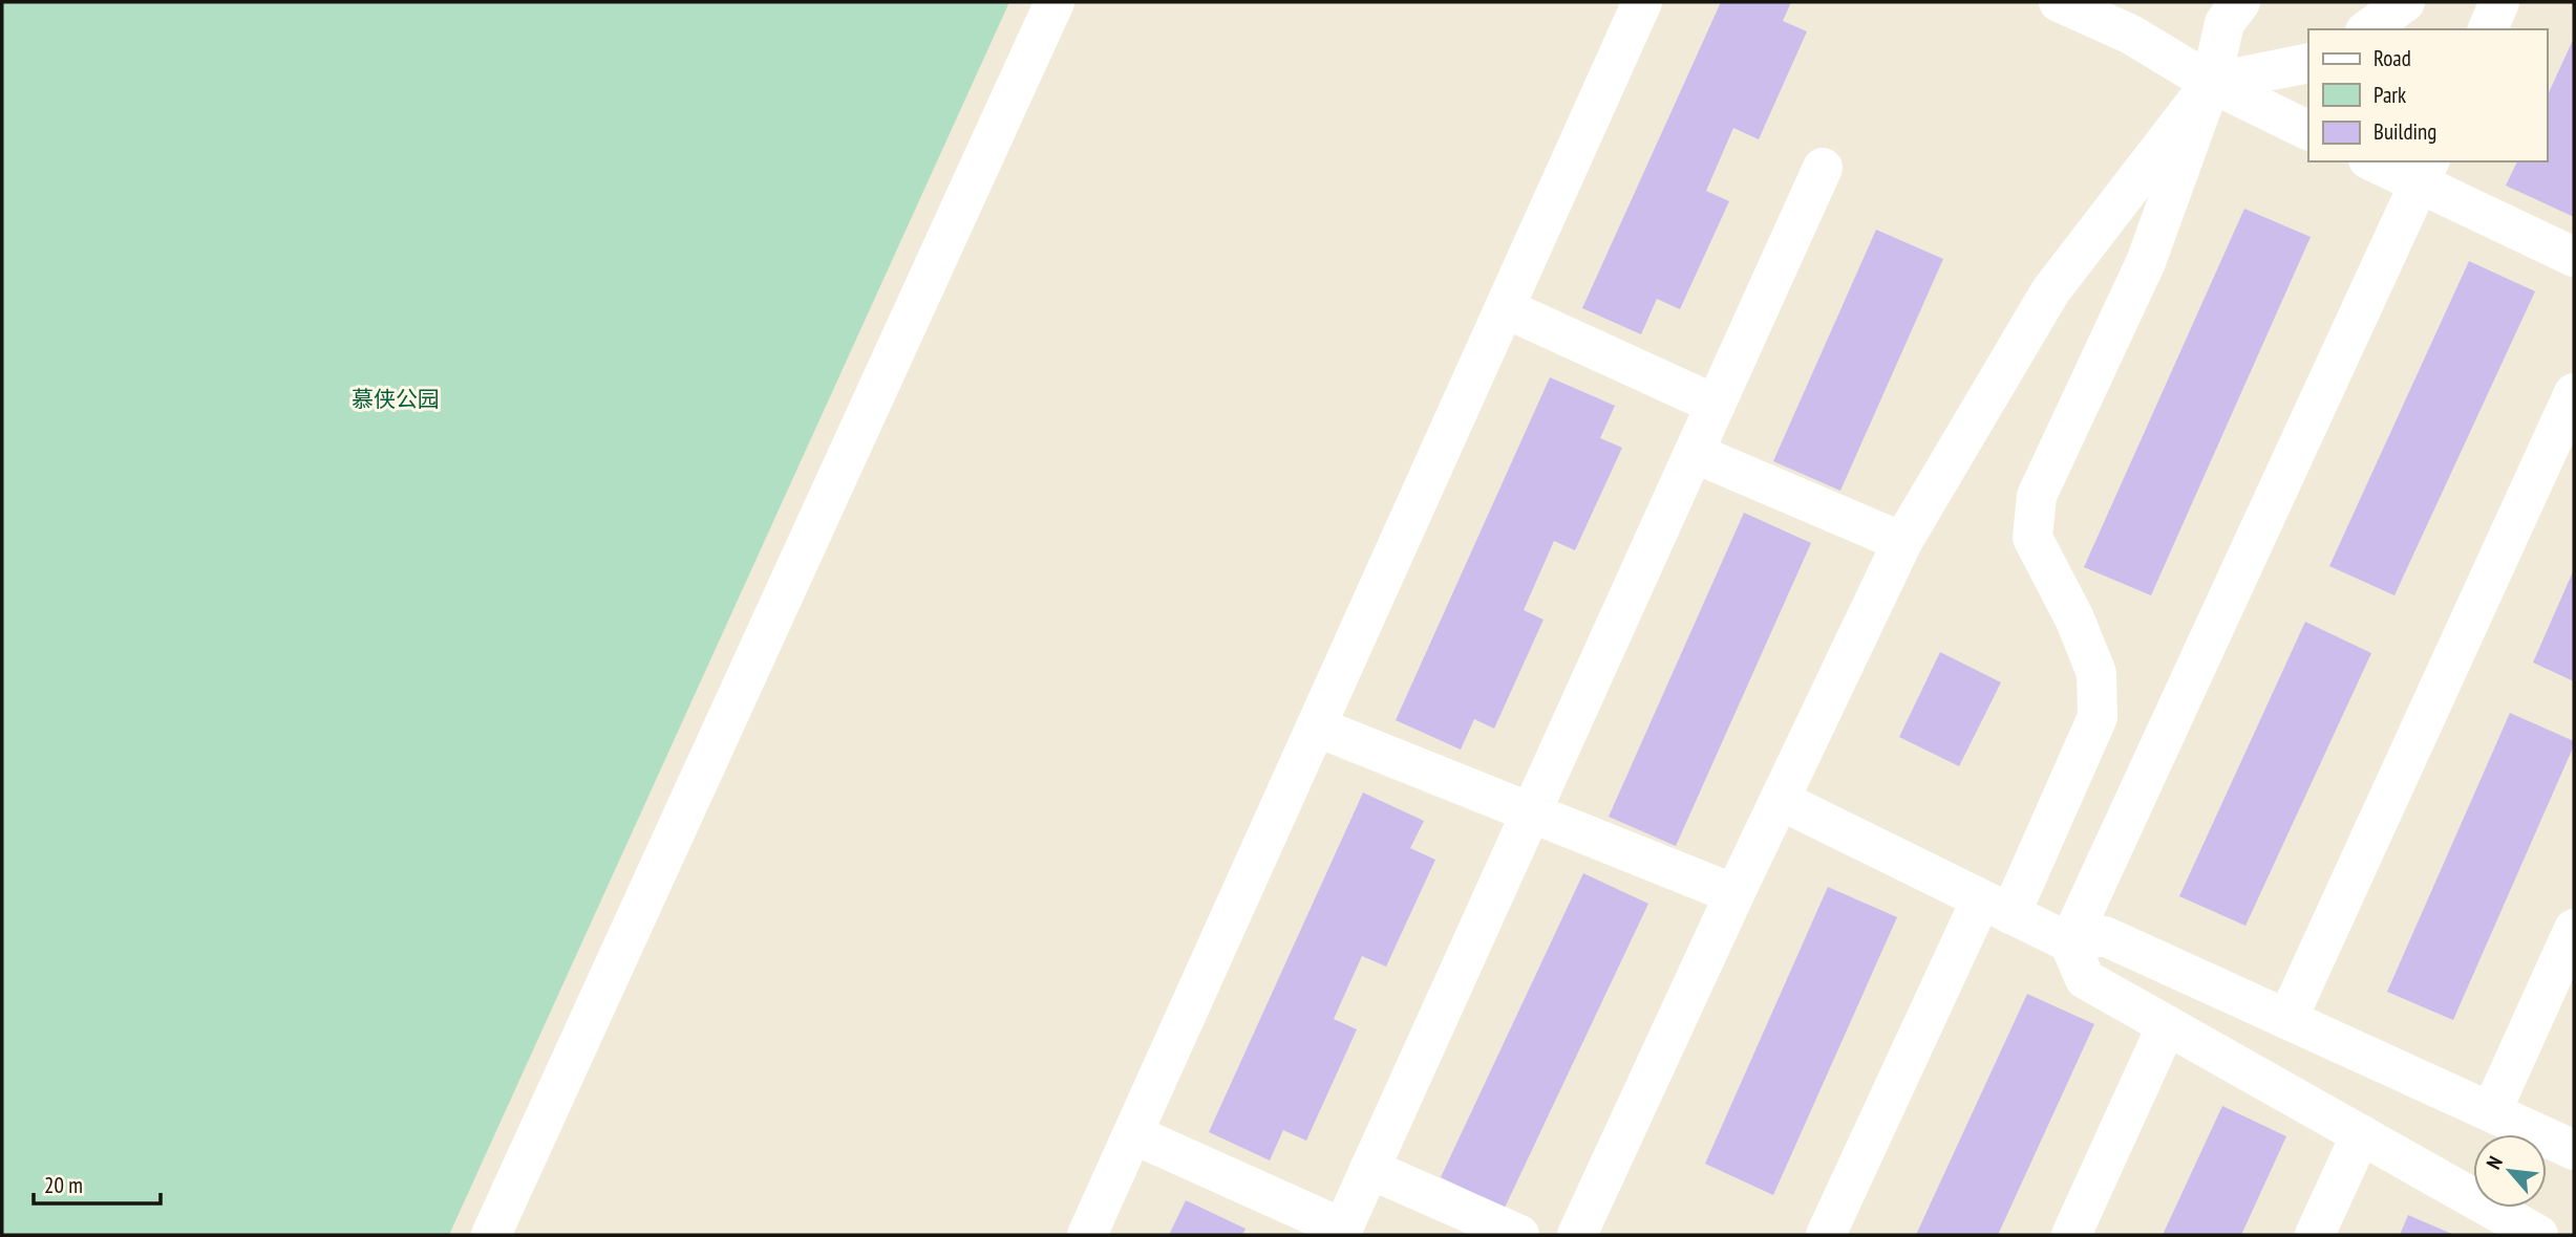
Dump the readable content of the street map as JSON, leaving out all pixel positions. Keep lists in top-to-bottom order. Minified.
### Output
{"parks":["慕侠公园"],"legend":["Road","Park","Building"],"scale_bar":"20 m","north":"top left"}
